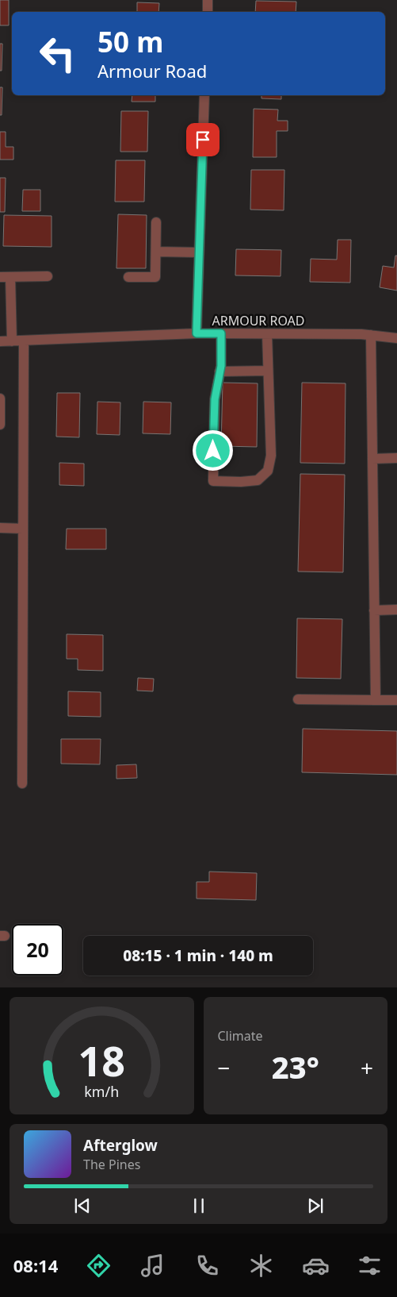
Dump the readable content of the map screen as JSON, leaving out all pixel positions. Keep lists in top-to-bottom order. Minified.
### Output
{"streets":{"street":["ARMOUR ROAD"]},"page":{"turn":["50 m","Armour Road"],"limit":"20","trip":"08:15 · 1 min · 140 m","tile":"Climate","heat":["−","23°","+"],"song":["Afterglow","The Pines"],"tabs":"08:14","gauge":["18","km/h"]}}
